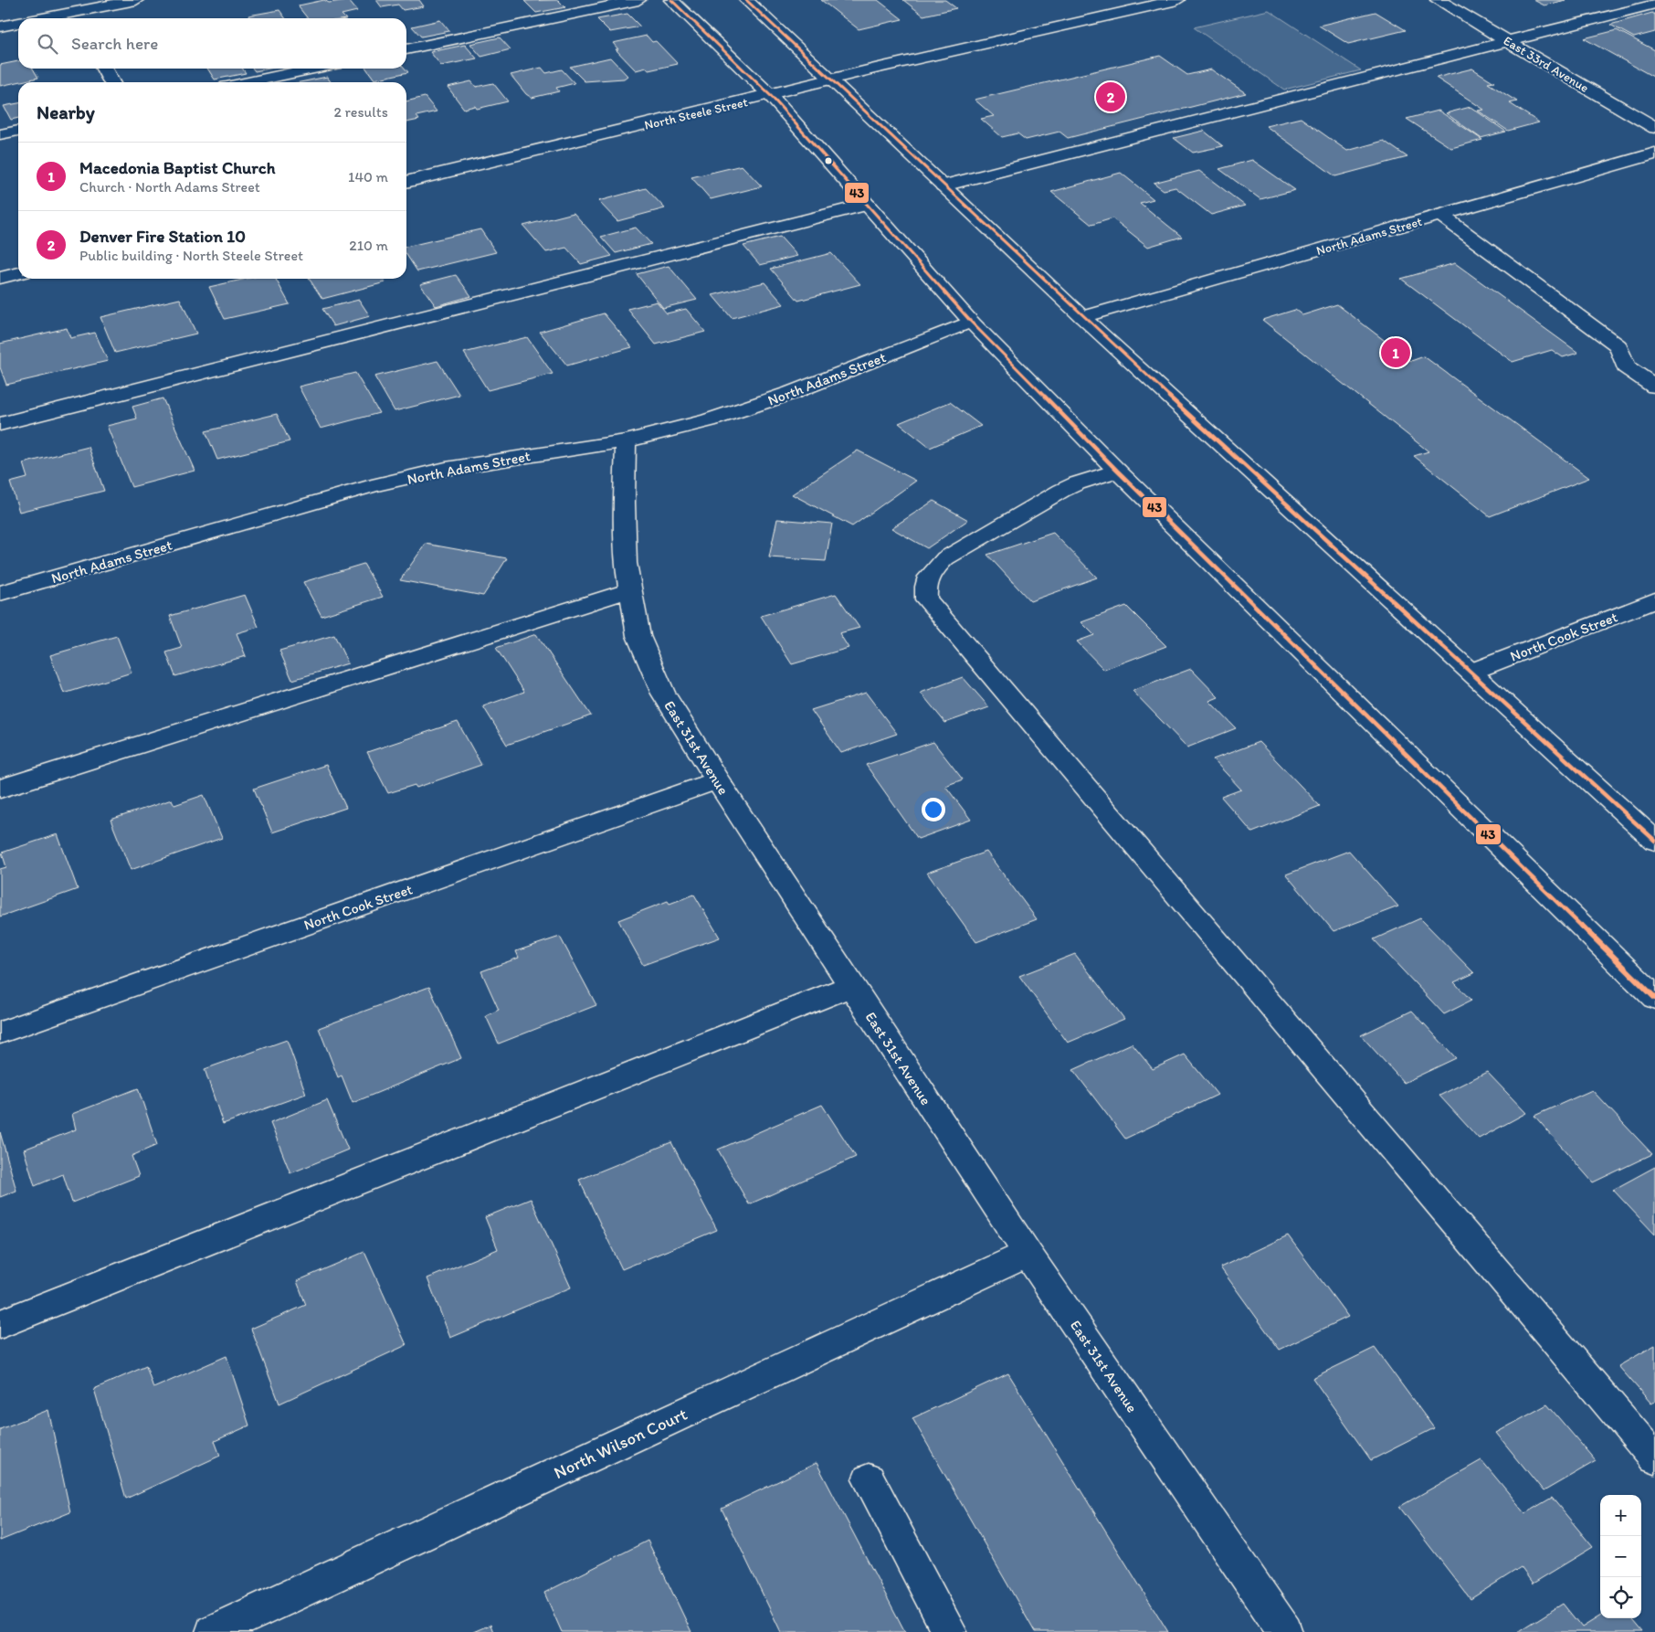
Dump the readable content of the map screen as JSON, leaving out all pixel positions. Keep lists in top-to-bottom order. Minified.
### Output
{"streets":{"street":["East 33rd Avenue","North Steele Street","North Adams Street","North Cook Street","East 31st Avenue","North Wilson Court"]},"crossings":[["North Adams Street","East 31st Avenue"],["North Cook Street","East 31st Avenue"],["East 31st Avenue","North Wilson Court"]],"lines":["transit line 43"],"page":{"search":"Search here","pins":["2","1"],"heading":["Nearby","2 results"],"list":[{"mark":"1","name":"Macedonia Baptist Church","note":"Church · North Adams Street","value":"140 m"},{"mark":"2","name":"Denver Fire Station 10","note":"Public building · North Steele Street","value":"210 m"}],"map_buttons":["+","−"]}}
